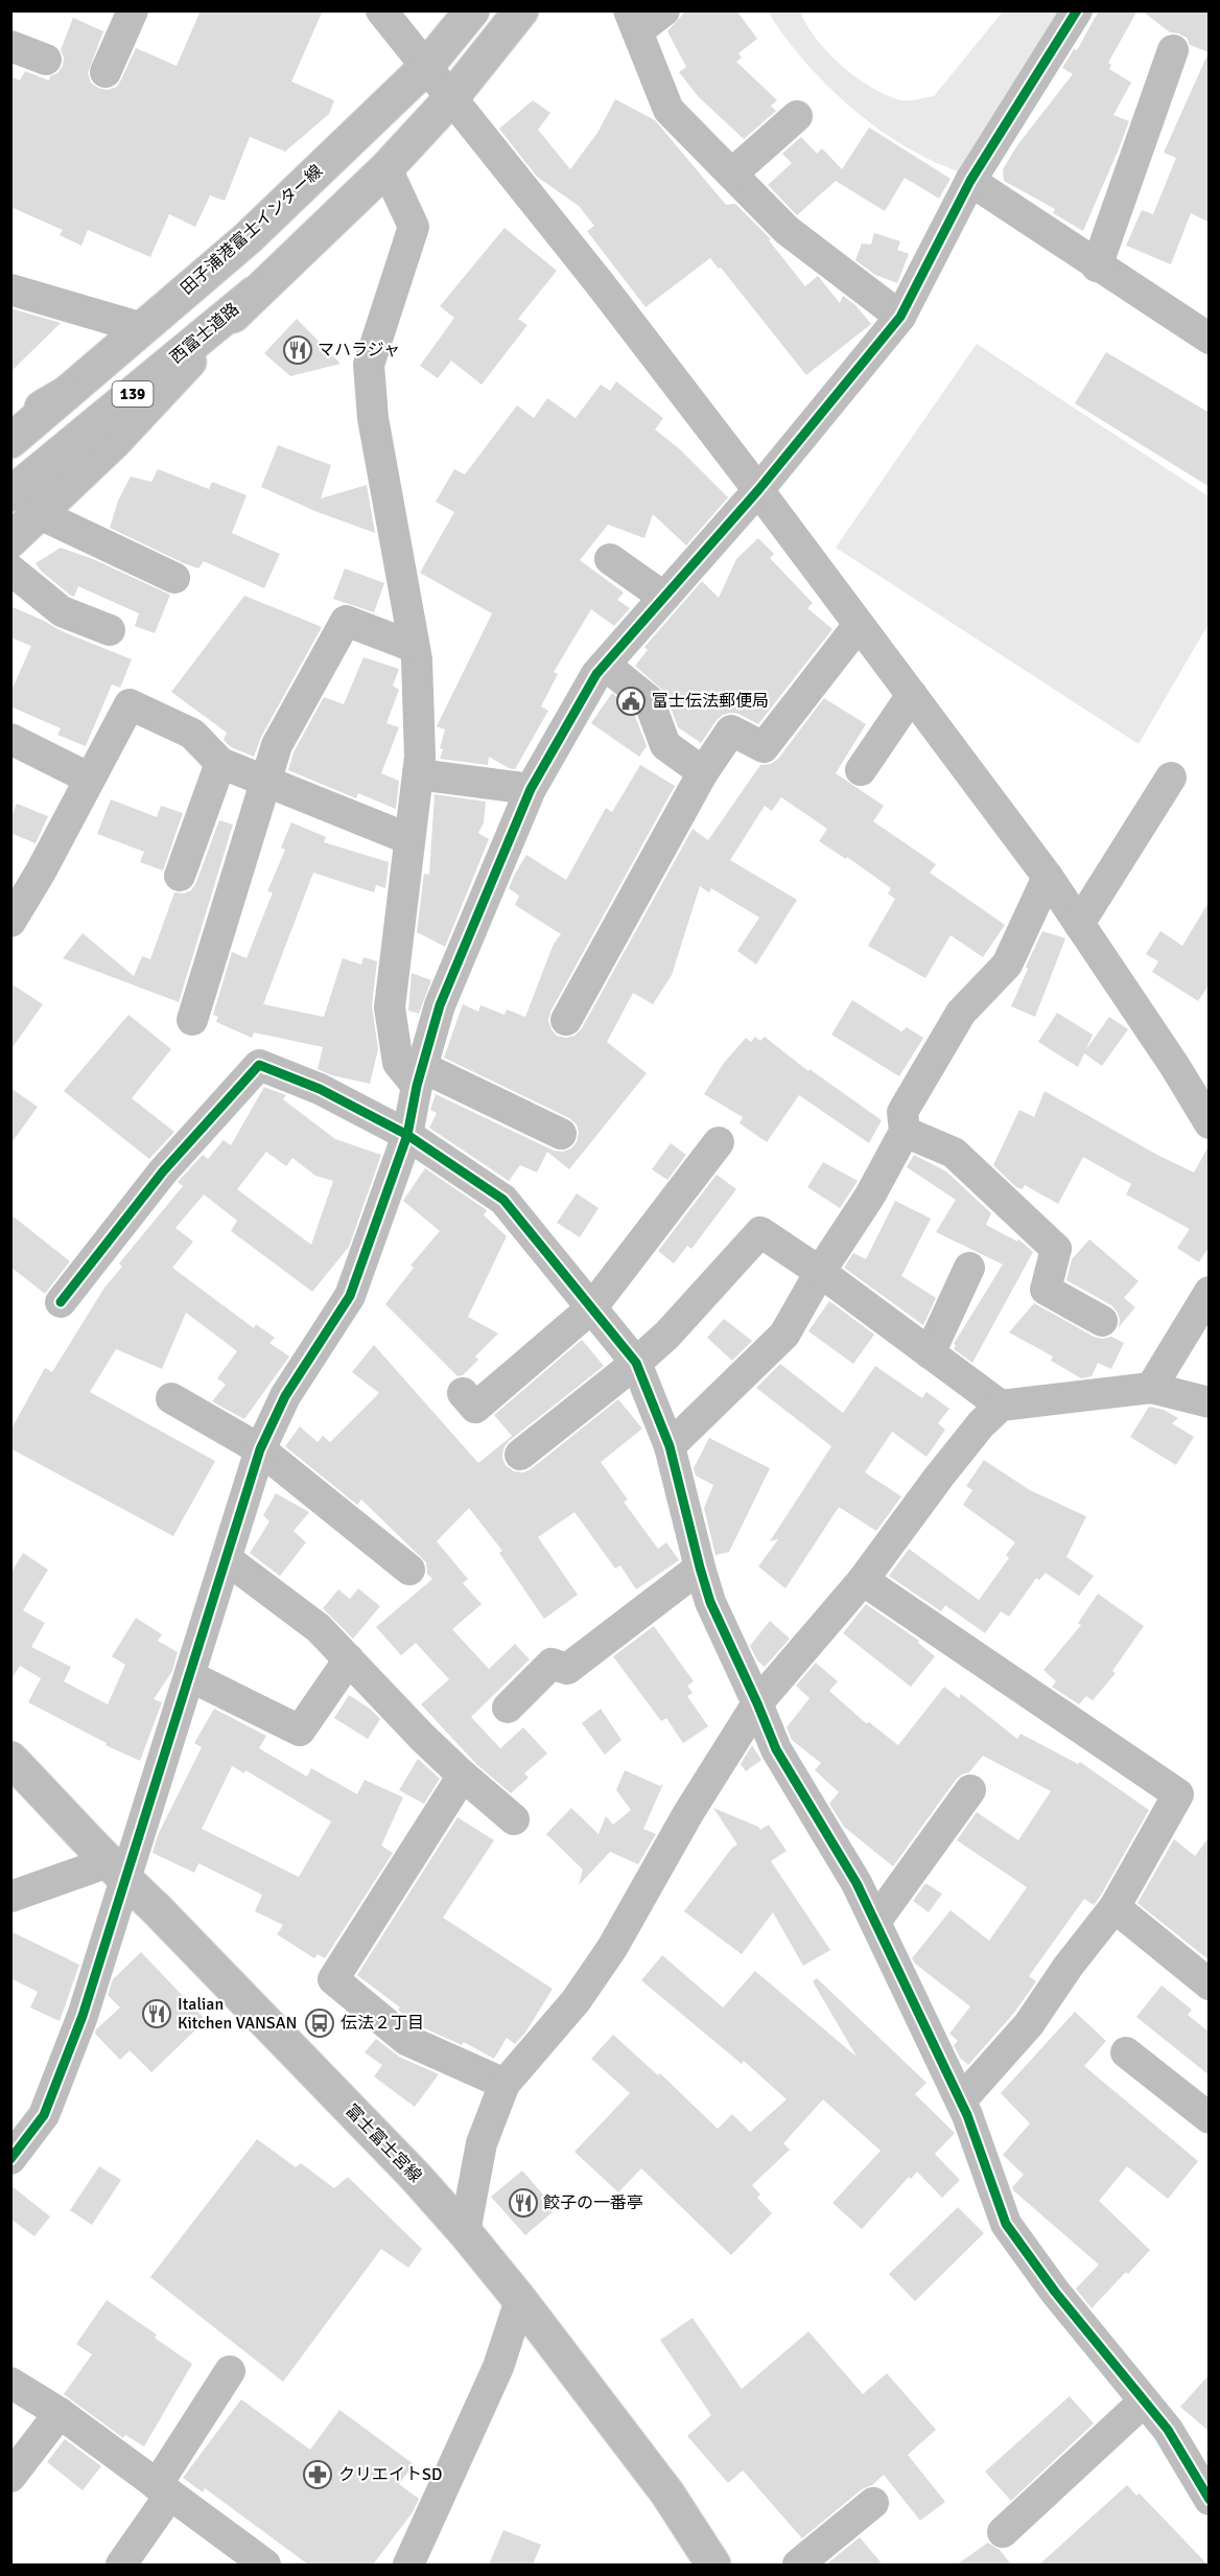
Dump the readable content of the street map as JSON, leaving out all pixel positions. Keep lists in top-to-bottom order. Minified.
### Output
{"streets":{"main road":["田子浦港富士インター線","西富士道路","139","富士富士宮線"]},"places":{"restaurant":["マハラジャ","Italian Kitchen VANSAN","餃子の一番亭"],"public building":["富士伝法郵便局"],"bus stop":["伝法２丁目"],"pharmacy":["クリエイトSD"]}}
